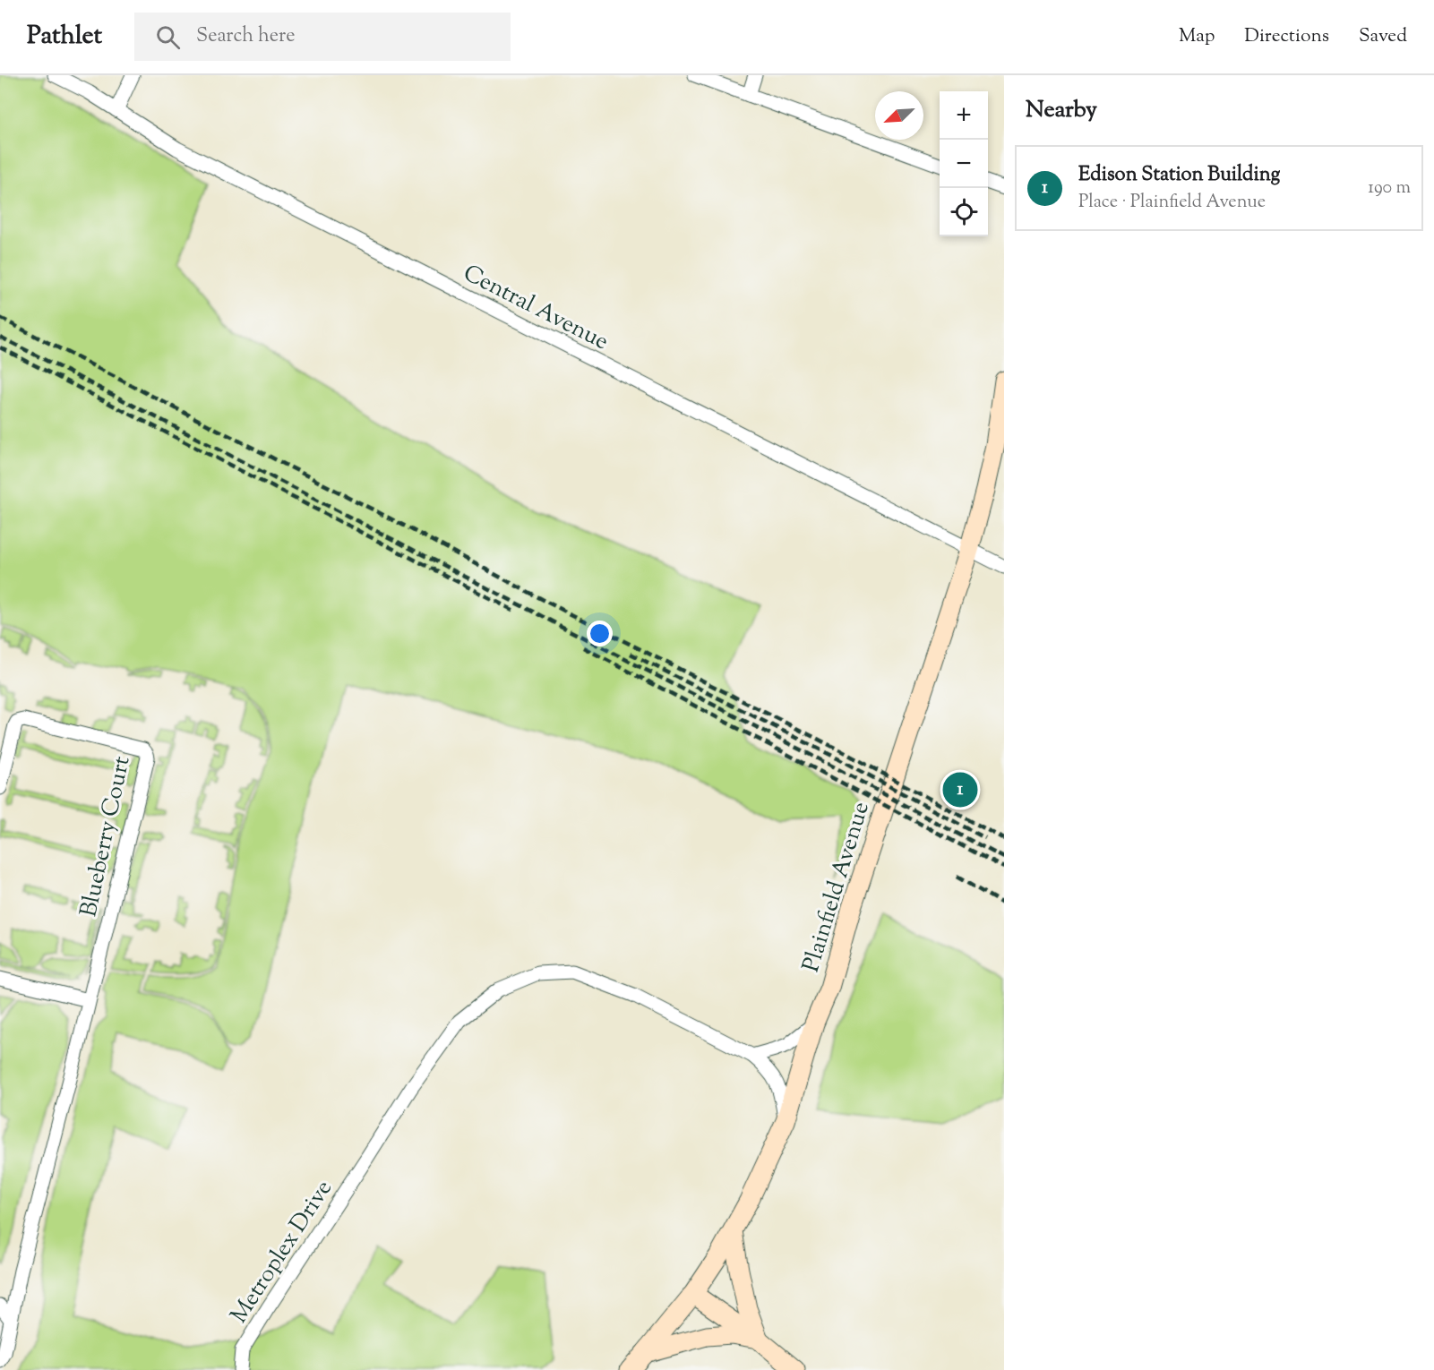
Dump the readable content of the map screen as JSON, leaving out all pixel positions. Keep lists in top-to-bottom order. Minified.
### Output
{"streets":{"main road":["Plainfield Avenue"],"street":["Central Avenue","Blueberry Court","Metroplex Drive"]},"crossings":[["Central Avenue","Plainfield Avenue"],["Plainfield Avenue","Metroplex Drive"]],"north":"bottom left","page":{"header":"Pathlet","search":"Search here","nav":["Map","Directions","Saved"],"heading":"Nearby","map_buttons":["+","−"],"list":[{"mark":"1","name":"Edison Station Building","note":"Place · Plainfield Avenue","value":"190 m"}],"pins":"1"}}
